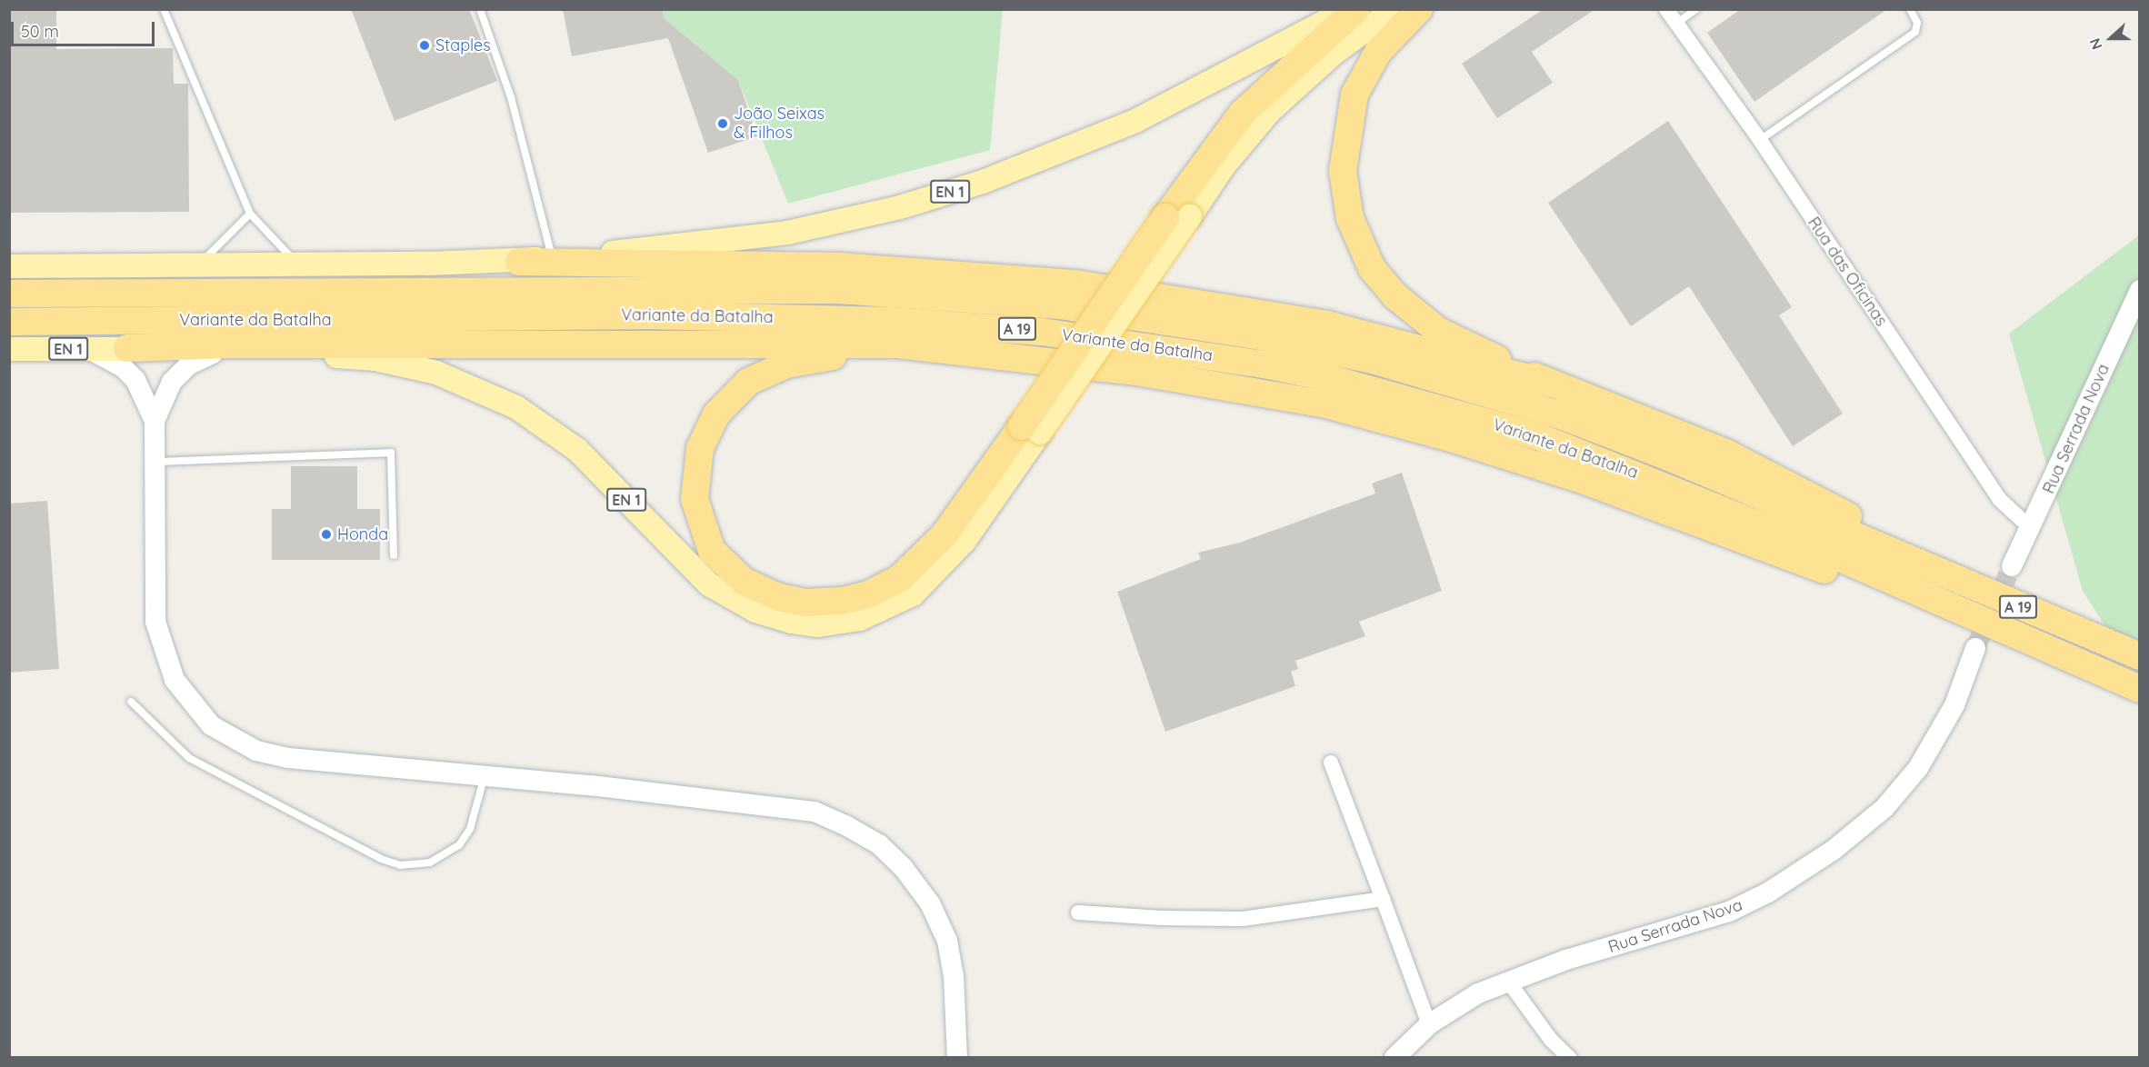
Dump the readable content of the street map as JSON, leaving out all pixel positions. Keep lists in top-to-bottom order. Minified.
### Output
{"streets":{"highway":["Variante da Batalha","A 19"],"main road":["EN 1"],"street":["Rua das Oficinas","Rua Serrada Nova"]},"crossings":[["Rua das Oficinas","Rua Serrada Nova"]],"places":["Staples","João Seixas & Filhos","Honda"],"scale_bar":"50 m","north":"left"}
